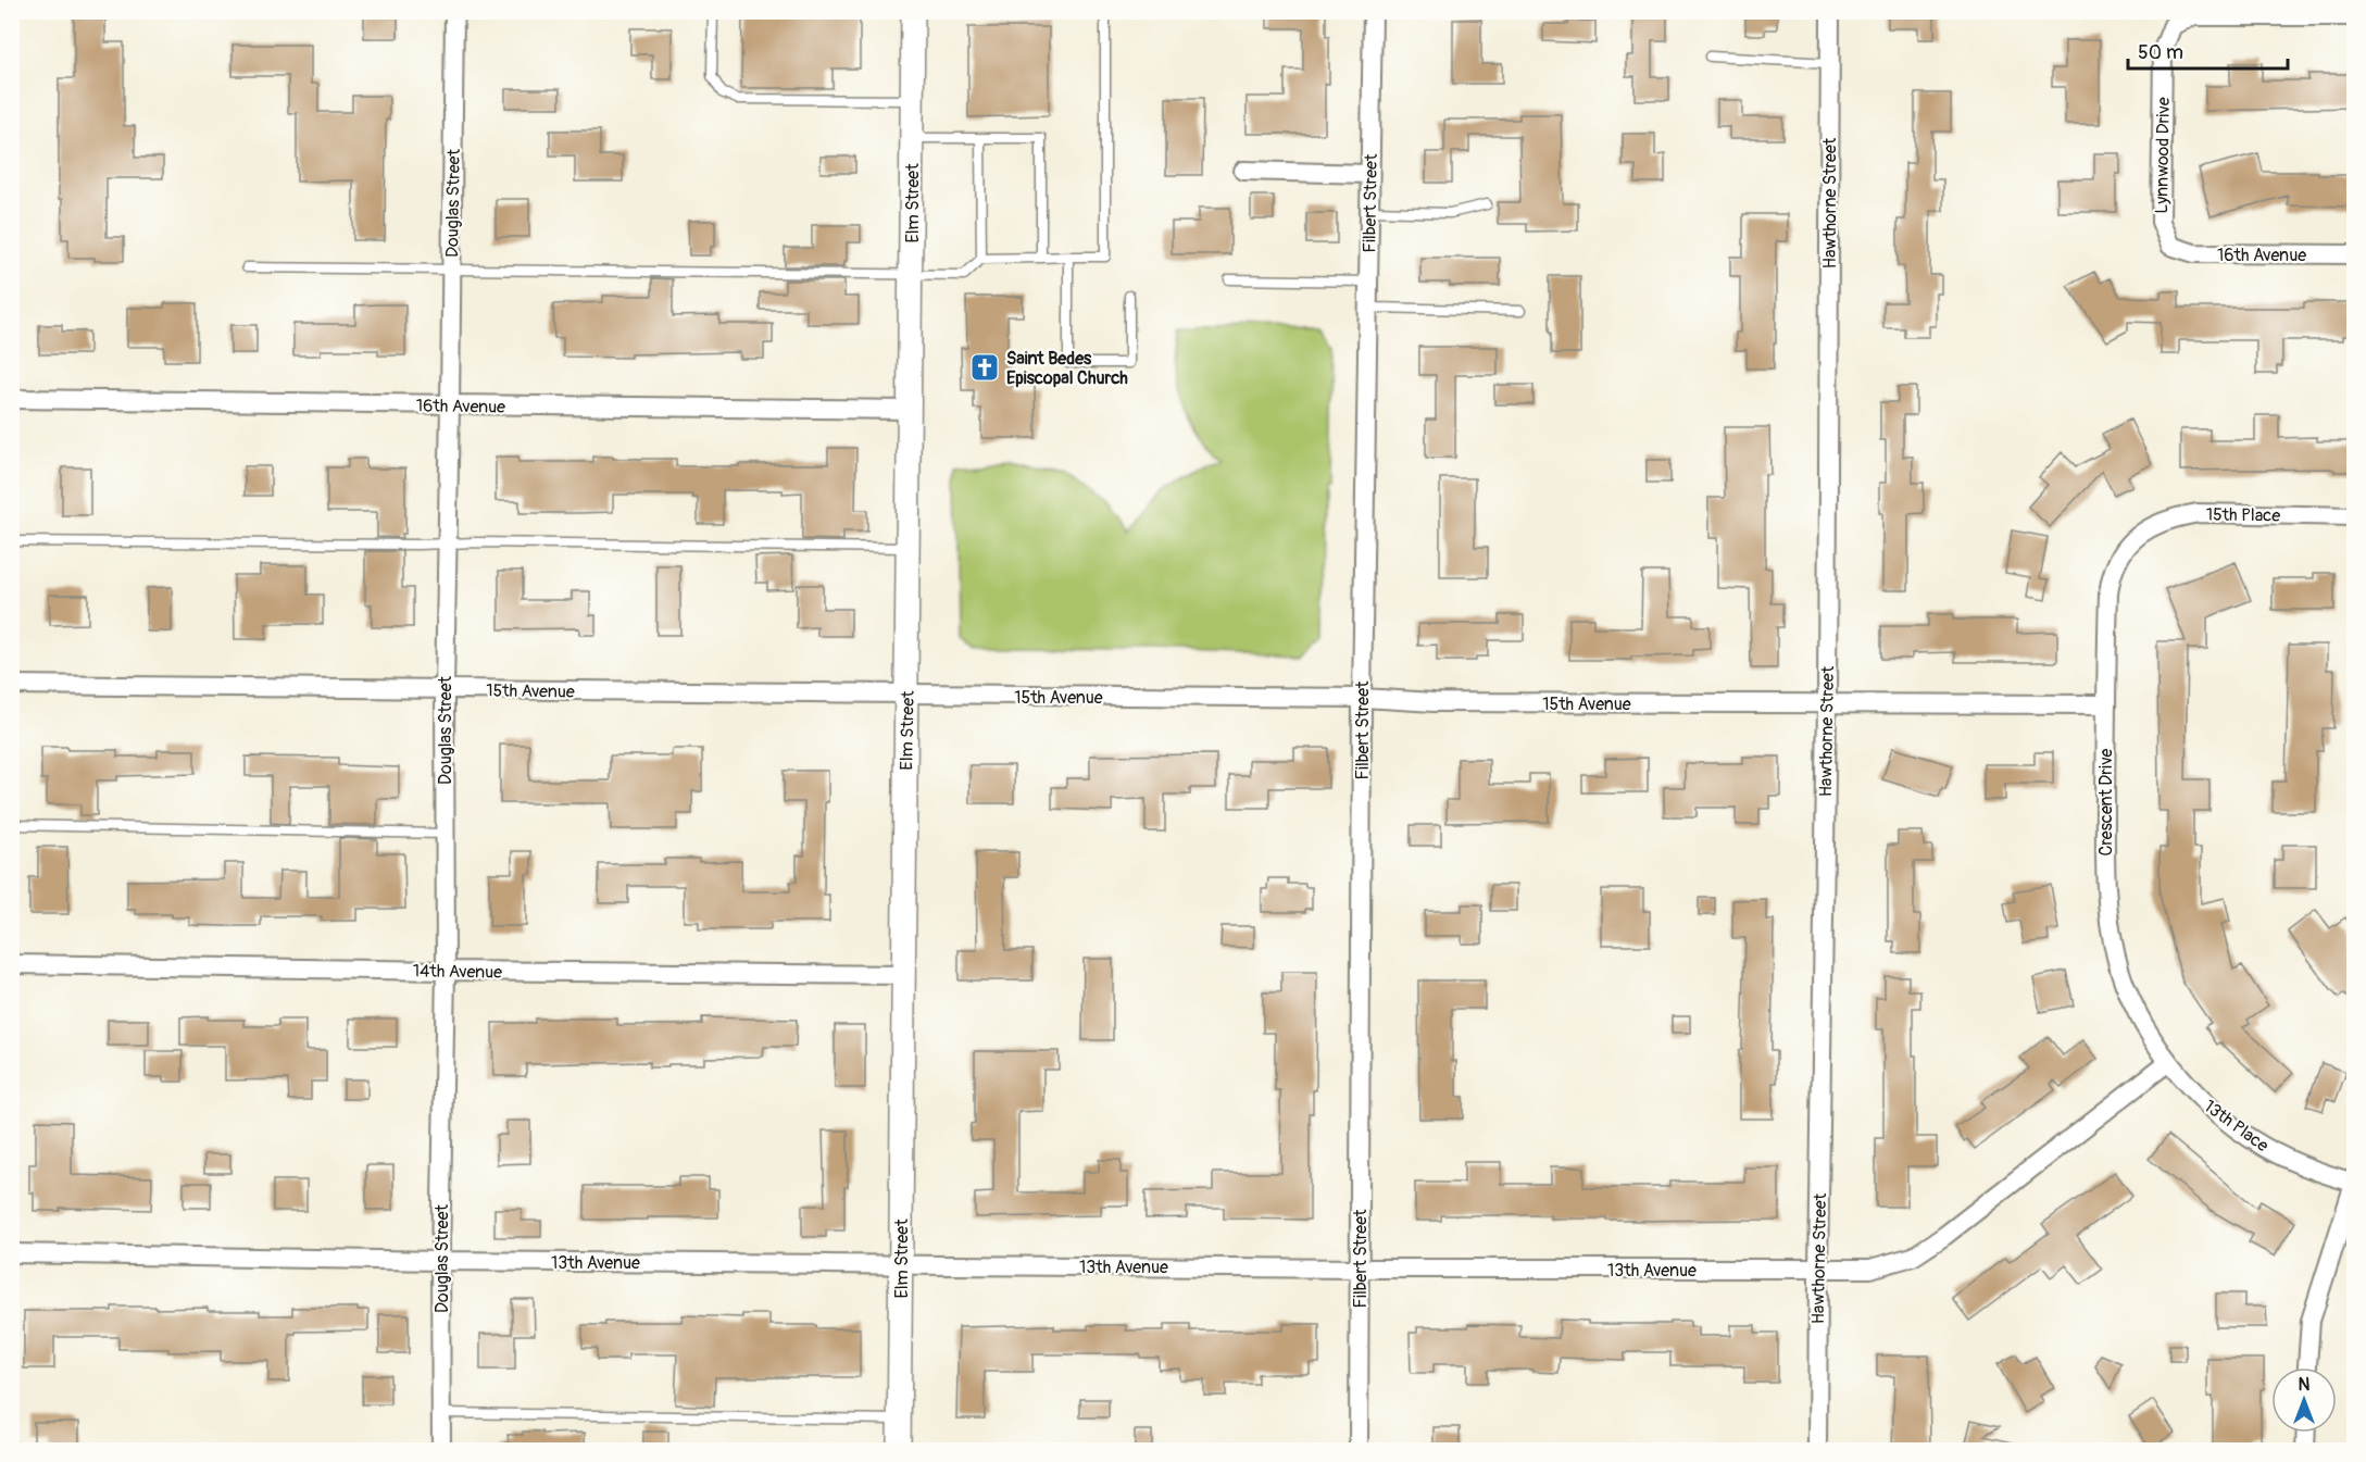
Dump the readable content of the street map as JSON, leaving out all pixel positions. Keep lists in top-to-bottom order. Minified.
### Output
{"streets":{"street":["Lynnwood Drive","Douglas Street","Elm Street","Filbert Street","Hawthorne Street","16th Avenue","15th Place","15th Avenue","Crescent Drive","14th Avenue","13th Place","13th Avenue"]},"crossings":[["Lynnwood Drive","16th Avenue"],["Douglas Street","16th Avenue"],["Douglas Street","15th Avenue"],["Douglas Street","14th Avenue"],["Douglas Street","13th Avenue"],["Elm Street","16th Avenue"],["Elm Street","15th Avenue"],["Elm Street","14th Avenue"],["Elm Street","13th Avenue"],["Filbert Street","15th Avenue"],["Filbert Street","13th Avenue"],["Hawthorne Street","15th Avenue"],["Hawthorne Street","13th Avenue"],["15th Place","Crescent Drive"],["15th Avenue","Crescent Drive"],["Crescent Drive","13th Place"],["Crescent Drive","13th Avenue"],["13th Place","13th Avenue"]],"places":{"church":["Saint Bedes Episcopal Church"]},"scale_bar":"50 m","north":"top"}
